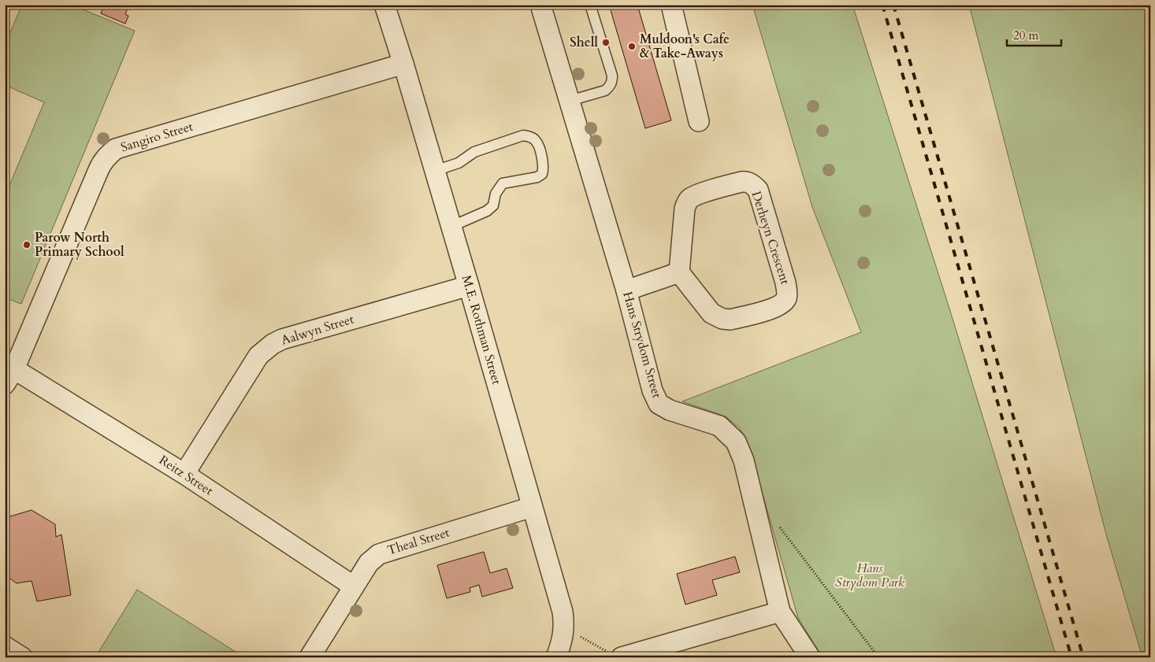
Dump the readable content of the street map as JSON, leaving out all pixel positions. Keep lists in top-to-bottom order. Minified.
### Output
{"streets":{"street":["Sangiro Street","Derheyn Crescent","Aalwyn Street","M.E. Rothman Street","Hans Strydom Street","Reitz Street","Theal Street"]},"crossings":[["Sangiro Street","M.E. Rothman Street"],["Sangiro Street","Reitz Street"],["Aalwyn Street","M.E. Rothman Street"],["Aalwyn Street","Reitz Street"],["M.E. Rothman Street","Theal Street"],["Reitz Street","Theal Street"]],"parks":["Hans Strydom Park"],"places":["Shell","Muldoon's Cafe & Take-Aways","Parow North Primary School"],"scale_bar":"20 m"}
